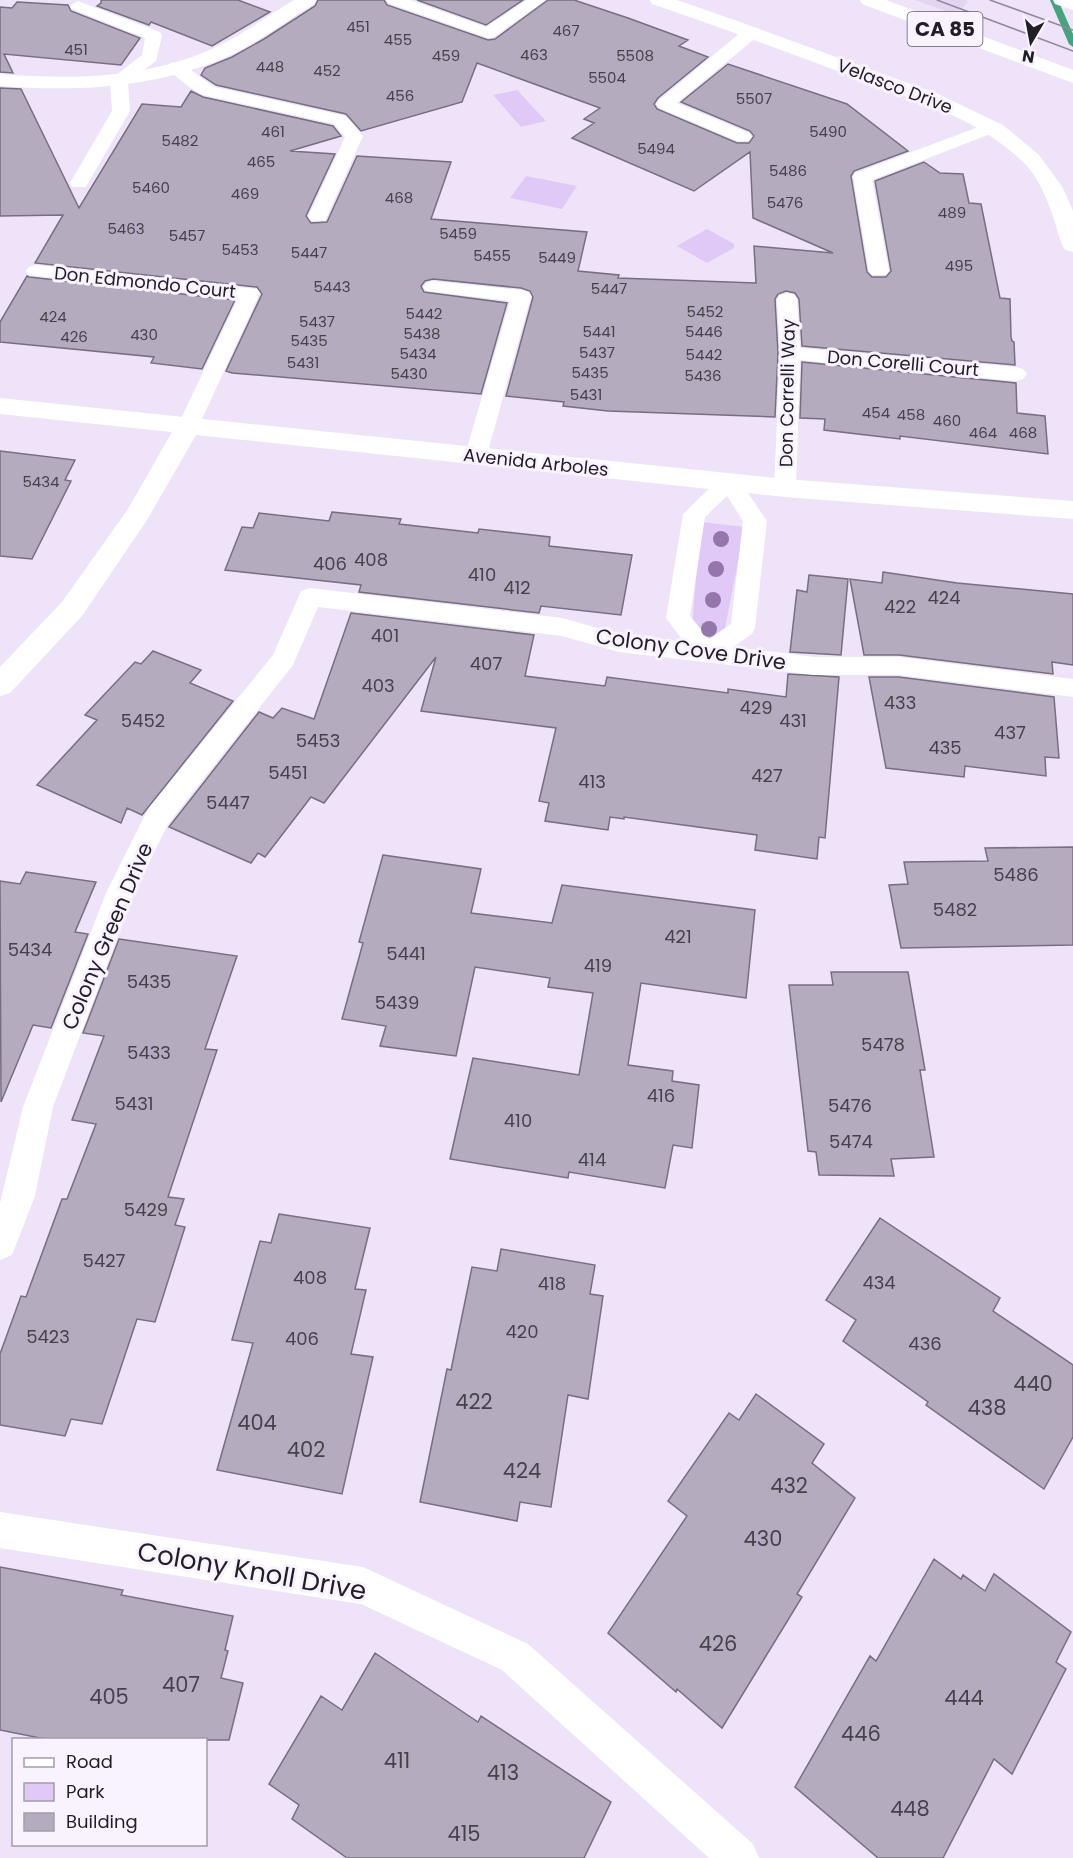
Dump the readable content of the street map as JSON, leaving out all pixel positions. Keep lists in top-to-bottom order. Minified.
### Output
{"streets":{"main road":["CA 85","Velasco Drive","Avenida Arboles"],"lane":["Don Edmondo Court","Don Corelli Court","Don Correlli Way","Colony Cove Drive","Colony Green Drive","Colony Knoll Drive"]},"crossings":[["Don Edmondo Court","Avenida Arboles"],["Don Corelli Court","Don Correlli Way"],["Don Correlli Way","Avenida Arboles"],["Colony Cove Drive","Colony Green Drive"]],"house_numbers":["451","467","455","451","463","459","5508","448","452","5504","456","5507","461","5490","5482","5494","465","5486","5460","469","468","5476","489","5463","5459","5457","5453","5447","5455","5449","495","5443","5447","5452","5442","424","5437","5441","5446","5438","430","426","5435","5437","5434","5442","5431","5435","5430","5436","5431","454","458","460","464","468","5434","408","406","410","412","424","422","401","407","403","433","429","5452","431","437","5453","435","5451","427","413","5447","5486","5482","421","5434","5441","419","5435","5439","5478","5433","416","5431","5476","410","5474","414","5429","5427","408","434","418","420","5423","406","436","440","422","438","404","402","424","432","430","426","407","405","444","446","411","413","448","415"],"legend":["Road","Park","Building"],"north":"bottom"}
